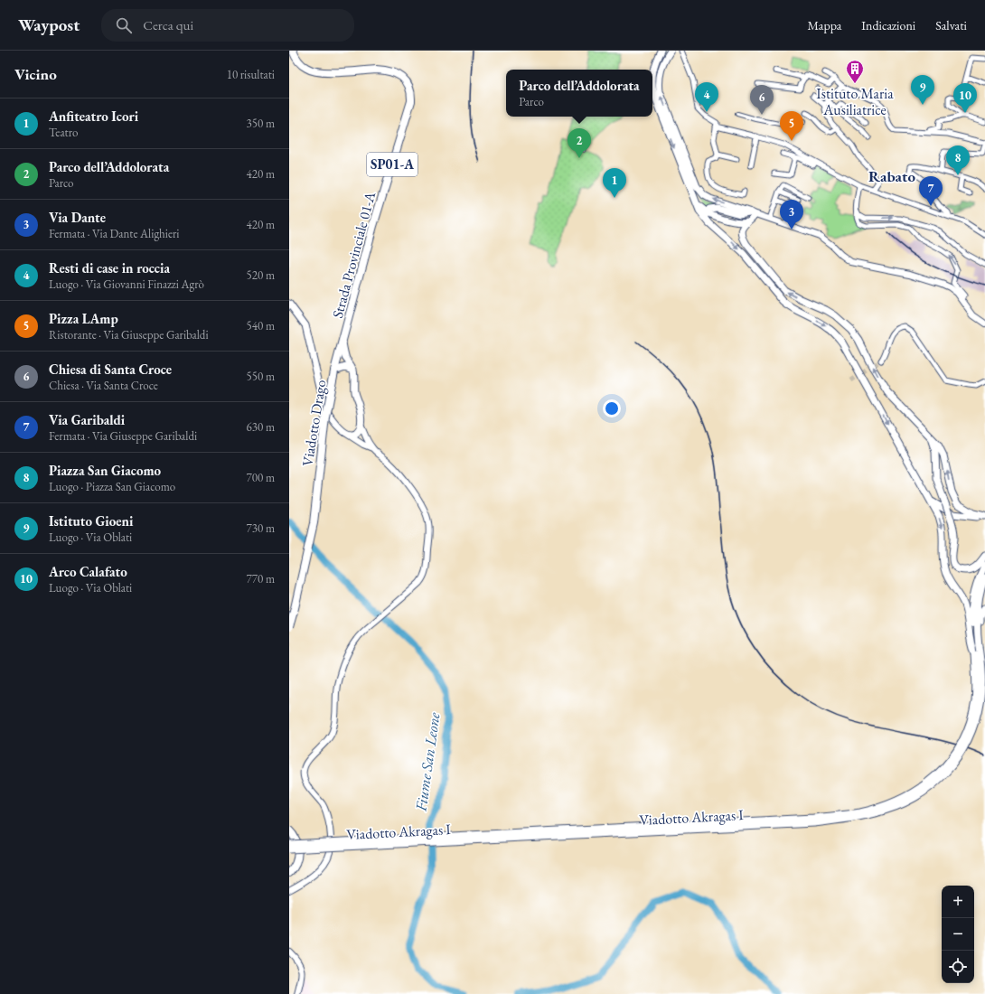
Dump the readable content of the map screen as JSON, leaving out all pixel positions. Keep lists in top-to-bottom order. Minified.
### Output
{"streets":{"main road":["SP01-A","Strada Provinciale 01-A","Viadotto Drago","Viadotto Akragas I"]},"crossings":[["Strada Provinciale 01-A","Viadotto Drago"]],"districts":["Rabato"],"water":["Fiume San Leone"],"places":{"building":["Istituto Maria Ausiliatrice"]},"page":{"header":"Waypost","search":"Cerca qui","nav":["Mappa","Indicazioni","Salvati"],"heading":["Vicino","10 risultati"],"popup":["Parco dell’Addolorata","Parco"],"pins":["9","4","10","6","5","2","8","1","7","3"],"list":[{"mark":"1","name":"Anfiteatro Icori","note":"Teatro","value":"350 m"},{"mark":"2","name":"Parco dell’Addolorata","note":"Parco","value":"420 m"},{"mark":"3","name":"Via Dante","note":"Fermata · Via Dante Alighieri","value":"420 m"},{"mark":"4","name":"Resti di case in roccia","note":"Luogo · Via Giovanni Finazzi Agrò","value":"520 m"},{"mark":"5","name":"Pizza LAmp","note":"Ristorante · Via Giuseppe Garibaldi","value":"540 m"},{"mark":"6","name":"Chiesa di Santa Croce","note":"Chiesa · Via Santa Croce","value":"550 m"},{"mark":"7","name":"Via Garibaldi","note":"Fermata · Via Giuseppe Garibaldi","value":"630 m"},{"mark":"8","name":"Piazza San Giacomo","note":"Luogo · Piazza San Giacomo","value":"700 m"},{"mark":"9","name":"Istituto Gioeni","note":"Luogo · Via Oblati","value":"730 m"},{"mark":"10","name":"Arco Calafato","note":"Luogo · Via Oblati","value":"770 m"}],"map_buttons":["+","−"]}}
